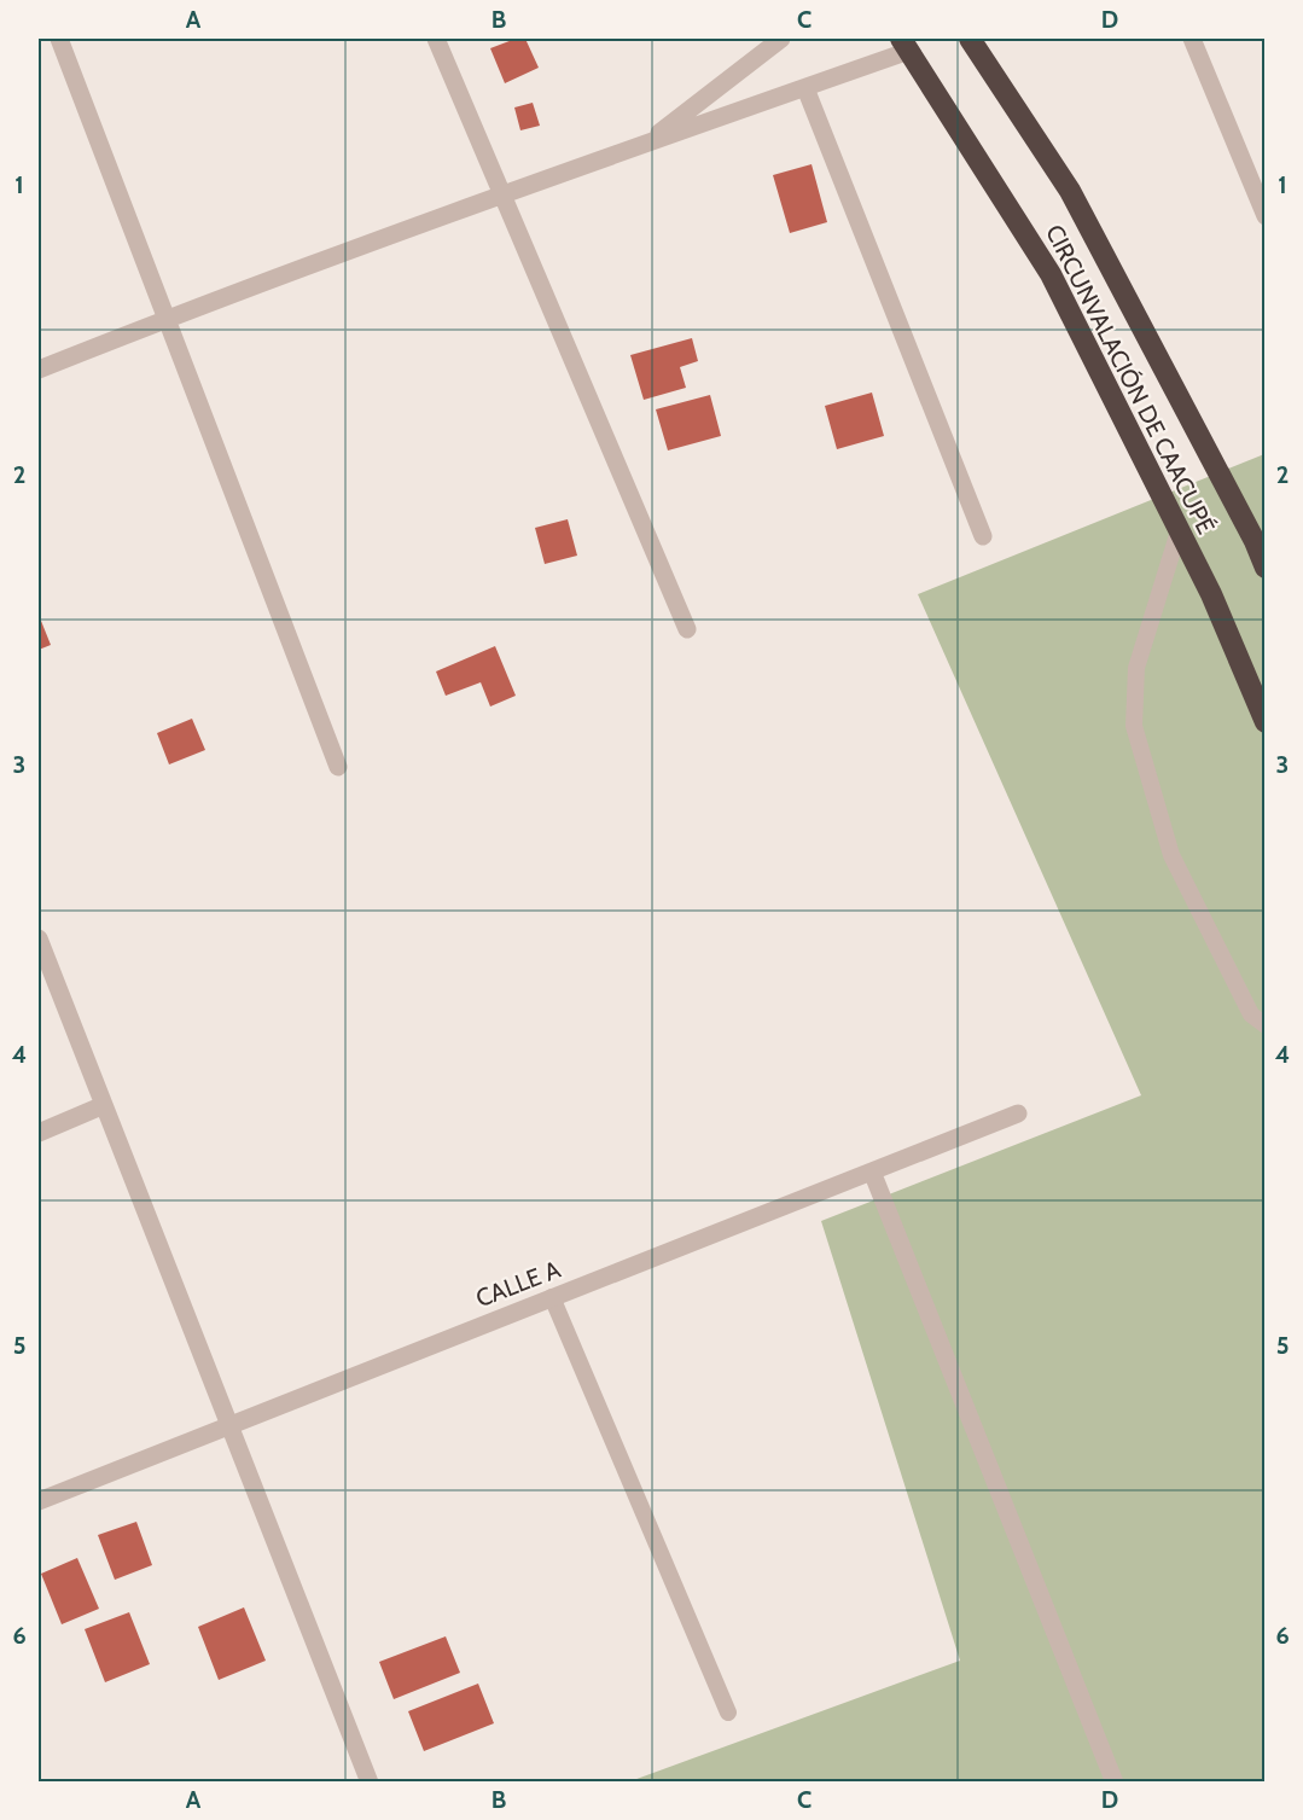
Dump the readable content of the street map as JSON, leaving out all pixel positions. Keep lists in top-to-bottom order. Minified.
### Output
{"streets":{"highway":["CIRCUNVALACIÓN DE CAACUPÉ"],"street":["CALLE A"]},"grid":{"columns":["A","B","C","D"],"rows":["1","2","3","4","5","6"]}}
